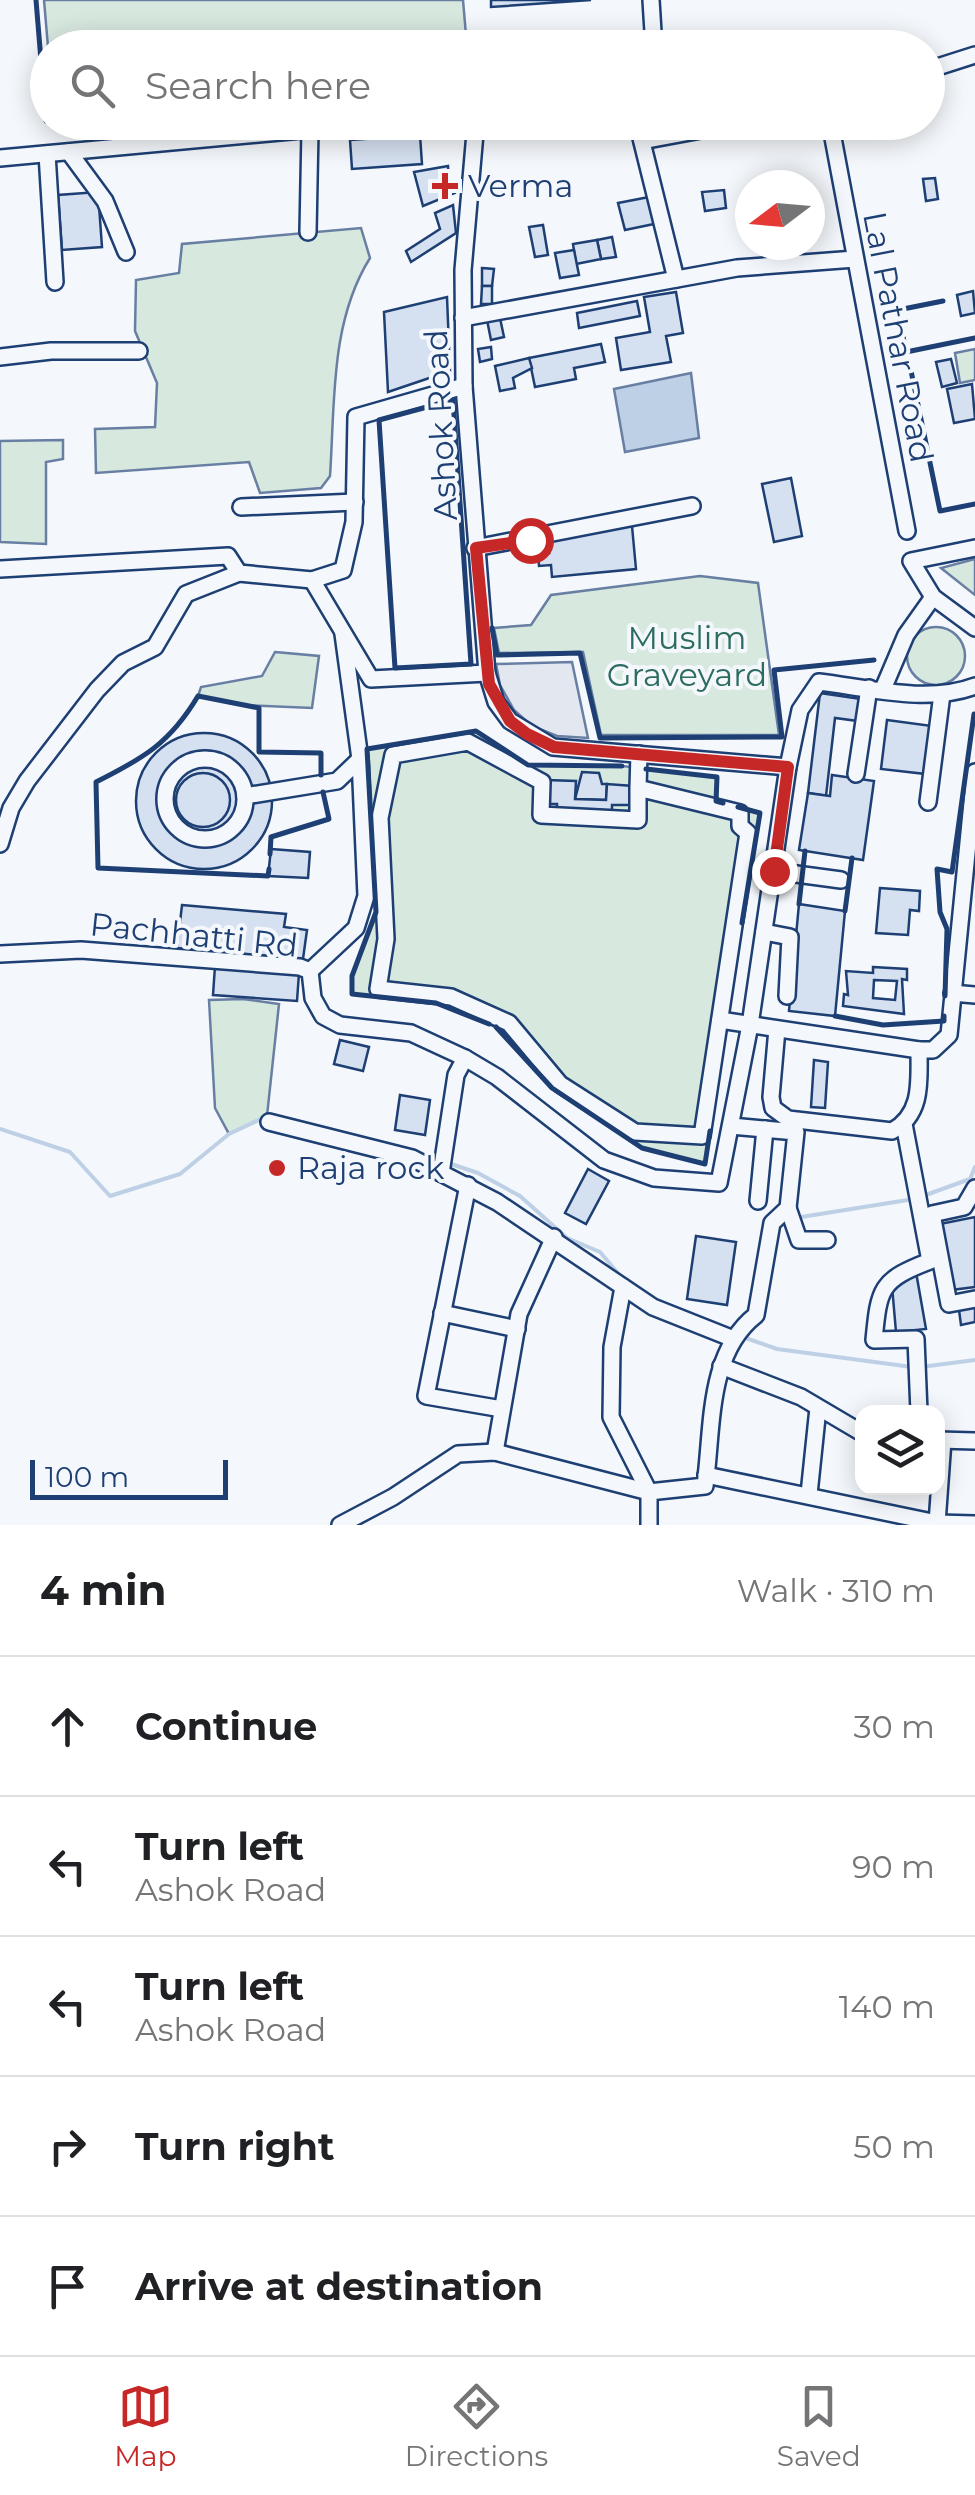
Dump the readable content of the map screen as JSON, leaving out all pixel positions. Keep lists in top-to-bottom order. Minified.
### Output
{"streets":{"street":["Lal Pathar Road","Ashok Road","Pachhatti Rd"]},"parks":["Muslim Graveyard"],"places":{"health":["Verma"],"other":["Raja rock"]},"scale_bar":"100 m","north":"left","page":{"search":"Search here","scale":"100 m","heading":["4 min","Walk · 310 m"],"list":[["Continue","30 m"],["Turn left","Ashok Road","90 m"],["Turn left","Ashok Road","140 m"],["Turn right","50 m"],"Arrive at destination"],"nav":["Map","Directions","Saved"]}}
